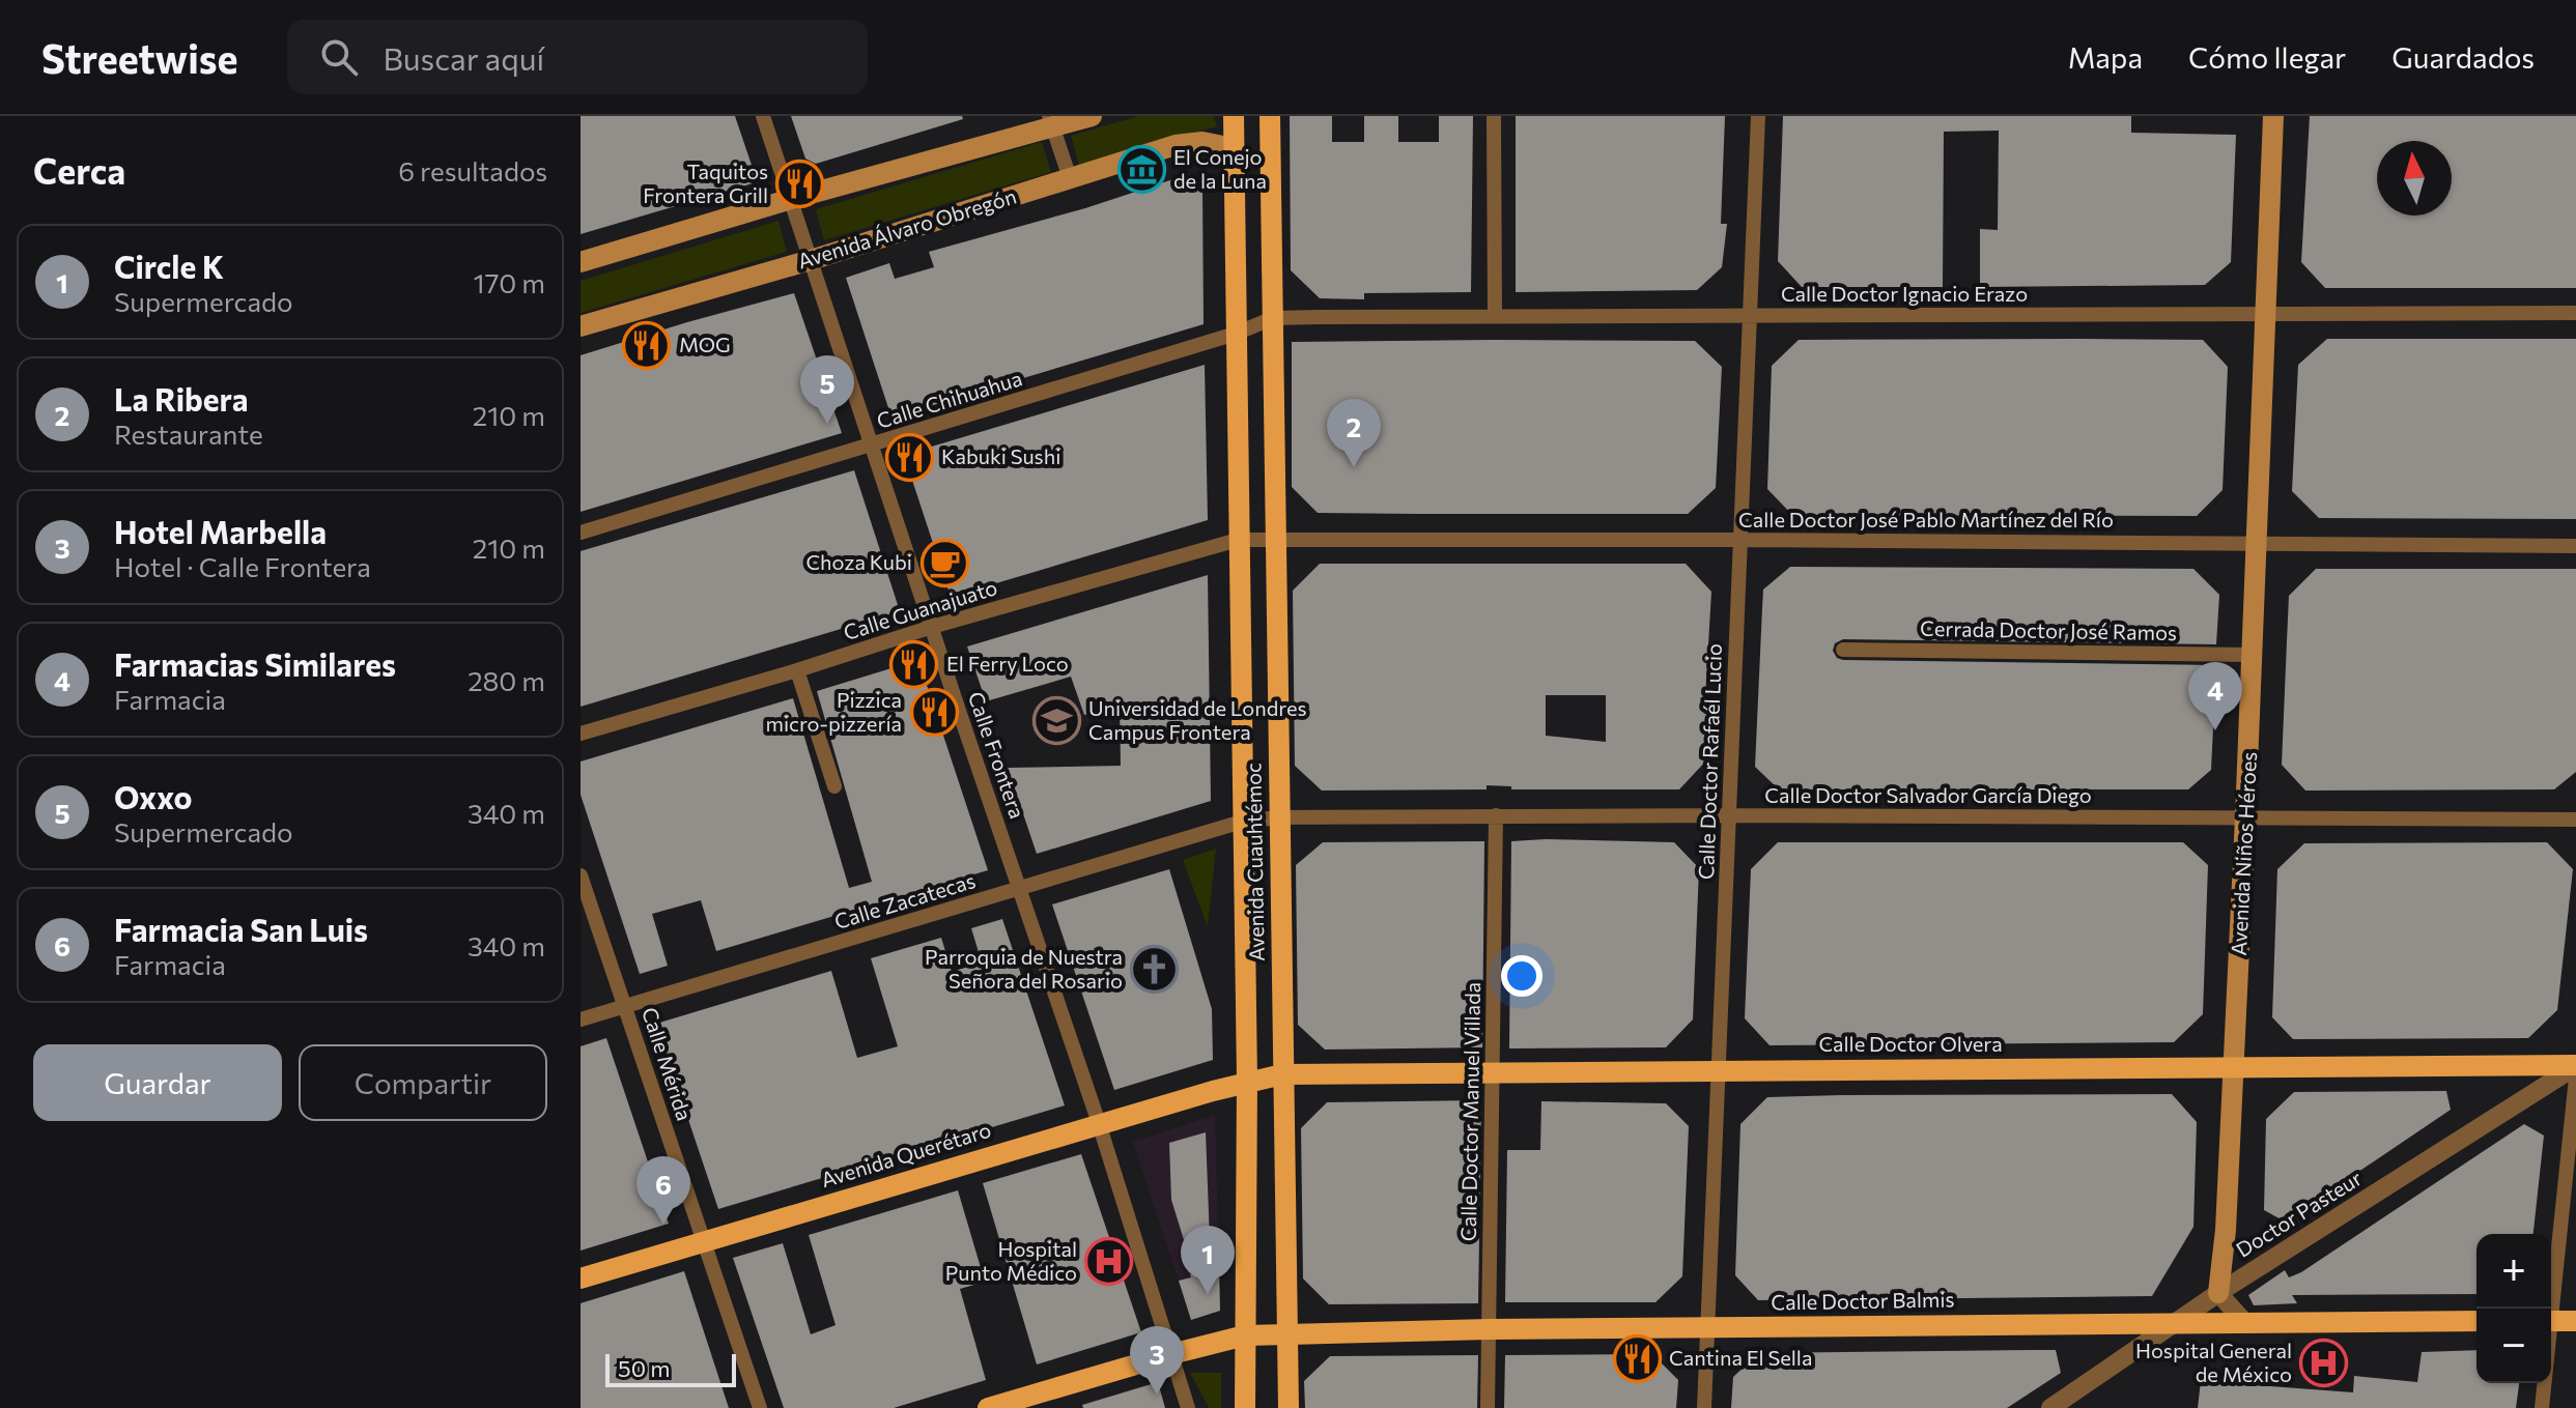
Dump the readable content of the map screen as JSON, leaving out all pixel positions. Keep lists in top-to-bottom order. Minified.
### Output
{"streets":{"main road":["Avenida Álvaro Obregón","Avenida Niños Héroes","Avenida Cuauhtémoc","Calle Doctor Olvera","Avenida Querétaro","Calle Doctor Balmis"],"street":["Calle Doctor Ignacio Erazo","Calle Chihuahua","Calle Doctor José Pablo Martínez del Río","Calle Guanajuato","Cerrada Doctor José Ramos","Calle Frontera","Calle Doctor Rafaél Lucio","Calle Doctor Salvador García Diego","Calle Zacatecas","Calle Mérida","Calle Doctor Manuel Villada","Doctor Pasteur"]},"crossings":[["Avenida Álvaro Obregón","Calle Frontera"],["Avenida Álvaro Obregón","Avenida Cuauhtémoc"],["Calle Doctor Ignacio Erazo","Calle Chihuahua"],["Calle Doctor Ignacio Erazo","Calle Doctor Rafaél Lucio"],["Calle Doctor Ignacio Erazo","Avenida Niños Héroes"],["Calle Doctor Ignacio Erazo","Avenida Cuauhtémoc"],["Calle Chihuahua","Calle Frontera"],["Calle Chihuahua","Avenida Cuauhtémoc"],["Calle Doctor José Pablo Martínez del Río","Calle Guanajuato"],["Calle Doctor José Pablo Martínez del Río","Calle Doctor Rafaél Lucio"],["Calle Doctor José Pablo Martínez del Río","Avenida Niños Héroes"],["Calle Doctor José Pablo Martínez del Río","Avenida Cuauhtémoc"],["Calle Guanajuato","Calle Frontera"],["Calle Guanajuato","Avenida Cuauhtémoc"],["Cerrada Doctor José Ramos","Avenida Niños Héroes"],["Calle Frontera","Calle Zacatecas"],["Calle Frontera","Avenida Querétaro"],["Calle Frontera","Calle Doctor Balmis"],["Calle Doctor Rafaél Lucio","Calle Doctor Salvador García Diego"],["Calle Doctor Rafaél Lucio","Calle Doctor Olvera"],["Calle Doctor Rafaél Lucio","Calle Doctor Balmis"],["Calle Doctor Salvador García Diego","Avenida Niños Héroes"],["Calle Doctor Salvador García Diego","Avenida Cuauhtémoc"],["Calle Doctor Salvador García Diego","Calle Zacatecas"],["Calle Doctor Salvador García Diego","Calle Doctor Manuel Villada"],["Avenida Niños Héroes","Calle Doctor Olvera"],["Avenida Niños Héroes","Doctor Pasteur"],["Avenida Cuauhtémoc","Calle Zacatecas"],["Avenida Cuauhtémoc","Calle Doctor Olvera"],["Avenida Cuauhtémoc","Avenida Querétaro"],["Avenida Cuauhtémoc","Calle Doctor Balmis"],["Calle Zacatecas","Calle Mérida"],["Calle Doctor Olvera","Calle Doctor Manuel Villada"],["Calle Doctor Olvera","Avenida Querétaro"],["Calle Doctor Olvera","Doctor Pasteur"],["Calle Mérida","Avenida Querétaro"],["Calle Doctor Manuel Villada","Calle Doctor Balmis"],["Doctor Pasteur","Calle Doctor Balmis"]],"places":{"museum":["El Conejo de la Luna"],"restaurant":["Taquitos Frontera Grill","MOG","Kabuki Sushi","El Ferry Loco","Pizzica micro-pizzería","Cantina El Sella"],"cafe":["Choza Kubi"],"school or university":["Universidad de Londres Campus Frontera"],"church":["Parroquia de Nuestra Señora del Rosario"],"hospital":["Hospital Punto Médico","Hospital General de México"]},"scale_bar":"50 m","north":"top","page":{"header":"Streetwise","search":"Buscar aquí","nav":["Mapa","Cómo llegar","Guardados"],"heading":["Cerca","6 resultados"],"list":[{"mark":"1","name":"Circle K","note":"Supermercado","value":"170 m"},{"mark":"2","name":"La Ribera","note":"Restaurante","value":"210 m"},{"mark":"3","name":"Hotel Marbella","note":"Hotel · Calle Frontera","value":"210 m"},{"mark":"4","name":"Farmacias Similares","note":"Farmacia","value":"280 m"},{"mark":"5","name":"Oxxo","note":"Supermercado","value":"340 m"},{"mark":"6","name":"Farmacia San Luis","note":"Farmacia","value":"340 m"}],"pins":["5","2","4","6","1","3"],"buttons":["Guardar","Compartir"],"map_buttons":["+","−"],"scale":"50 m"}}
